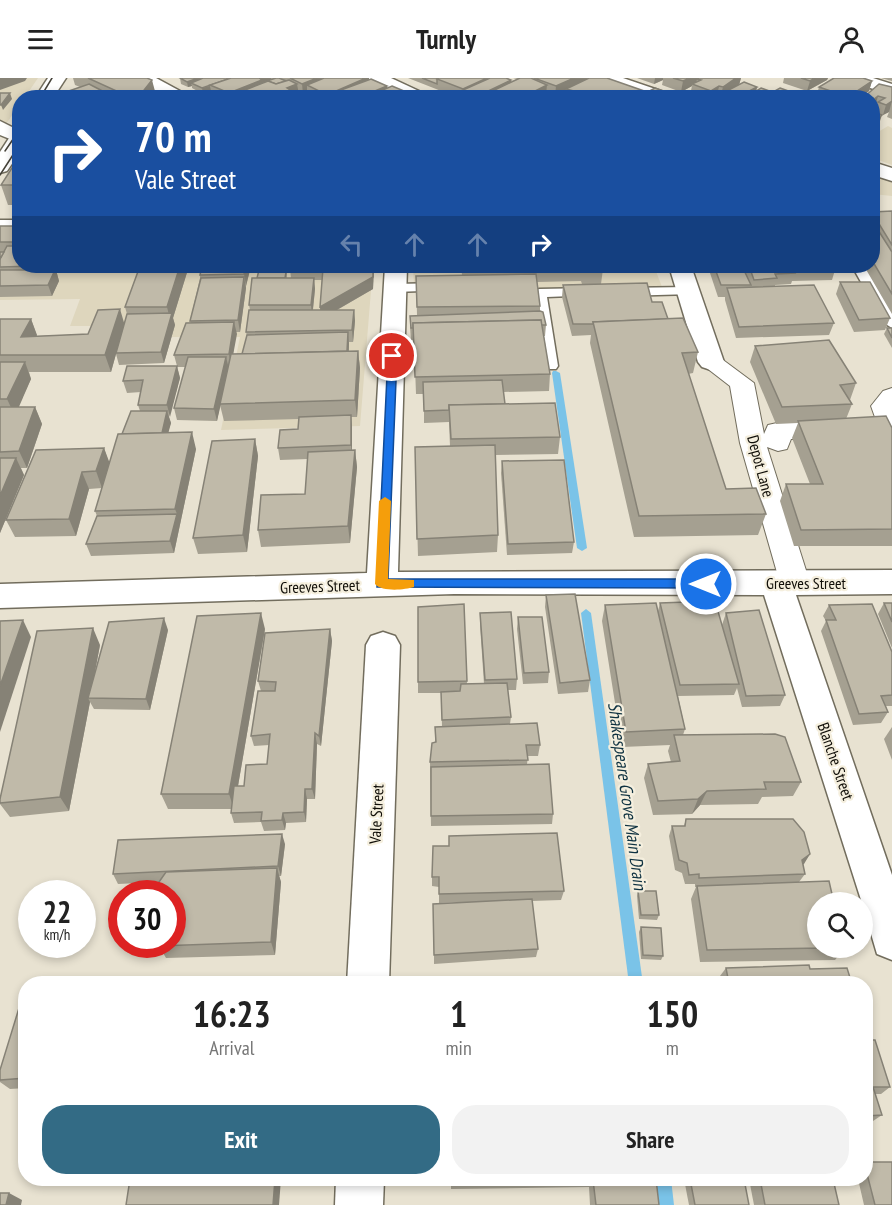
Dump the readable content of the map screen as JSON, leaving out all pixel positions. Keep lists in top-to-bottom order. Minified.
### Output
{"streets":{"street":["Depot Lane","Greeves Street","Blanche Street","Vale Street"]},"crossings":[["Depot Lane","Greeves Street"],["Depot Lane","Blanche Street"],["Greeves Street","Blanche Street"]],"water":["Shakespeare Grove Main Drain"],"page":{"header":"Turnly","turn":["70 m","Vale Street"],"speed":"22 km/h","limit":"30","eta":["16:23","Arrival","1","min","150","m"],"buttons":["Exit","Share"]}}
